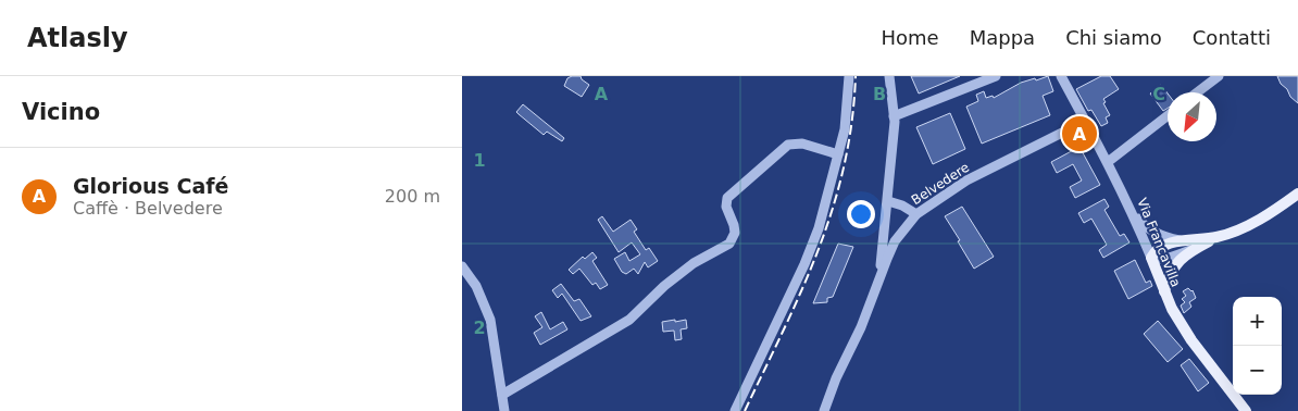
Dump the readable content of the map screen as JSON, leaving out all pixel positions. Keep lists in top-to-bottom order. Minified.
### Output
{"streets":{"main road":["Via Francavilla"],"street":["Belvedere"]},"crossings":[["Belvedere","Via Francavilla"]],"north":"bottom left","page":{"header":"Atlasly","nav":["Home","Mappa","Chi siamo","Contatti"],"heading":"Vicino","pins":"A","list":[{"mark":"A","name":"Glorious Café","note":"Caffè · Belvedere","value":"200 m"}],"map_buttons":["+","−"]},"grid":{"columns":["A","B","C"],"rows":["1","2"]}}
